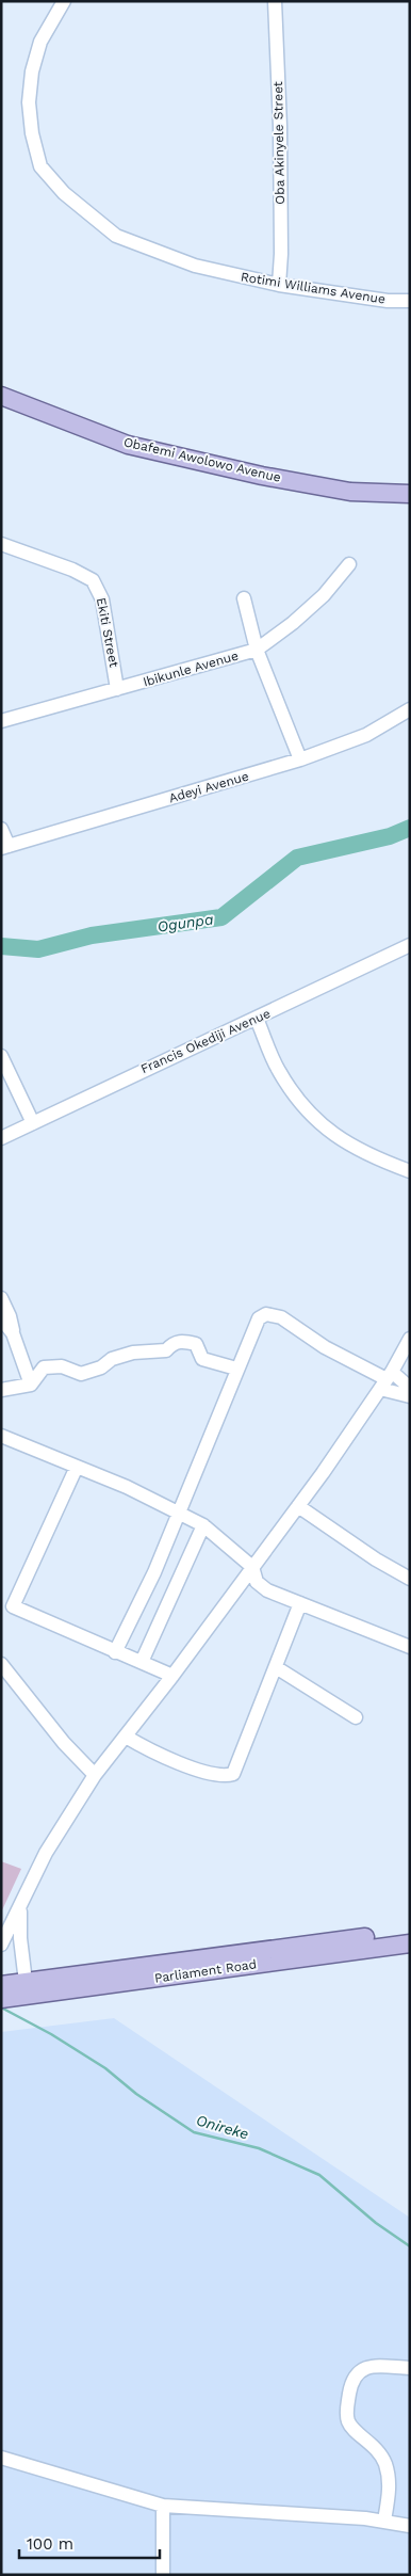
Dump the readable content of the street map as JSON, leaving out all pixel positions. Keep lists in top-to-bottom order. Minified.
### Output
{"streets":{"main road":["Obafemi Awolowo Avenue","Parliament Road"],"street":["Oba Akinyele Street","Rotimi Williams Avenue","Ekiti Street","Ibikunle Avenue","Adeyi Avenue","Francis Okediji Avenue"]},"crossings":[["Oba Akinyele Street","Rotimi Williams Avenue"],["Ekiti Street","Ibikunle Avenue"]],"water":["Ogunpa","Onireke"],"scale_bar":"100 m"}
